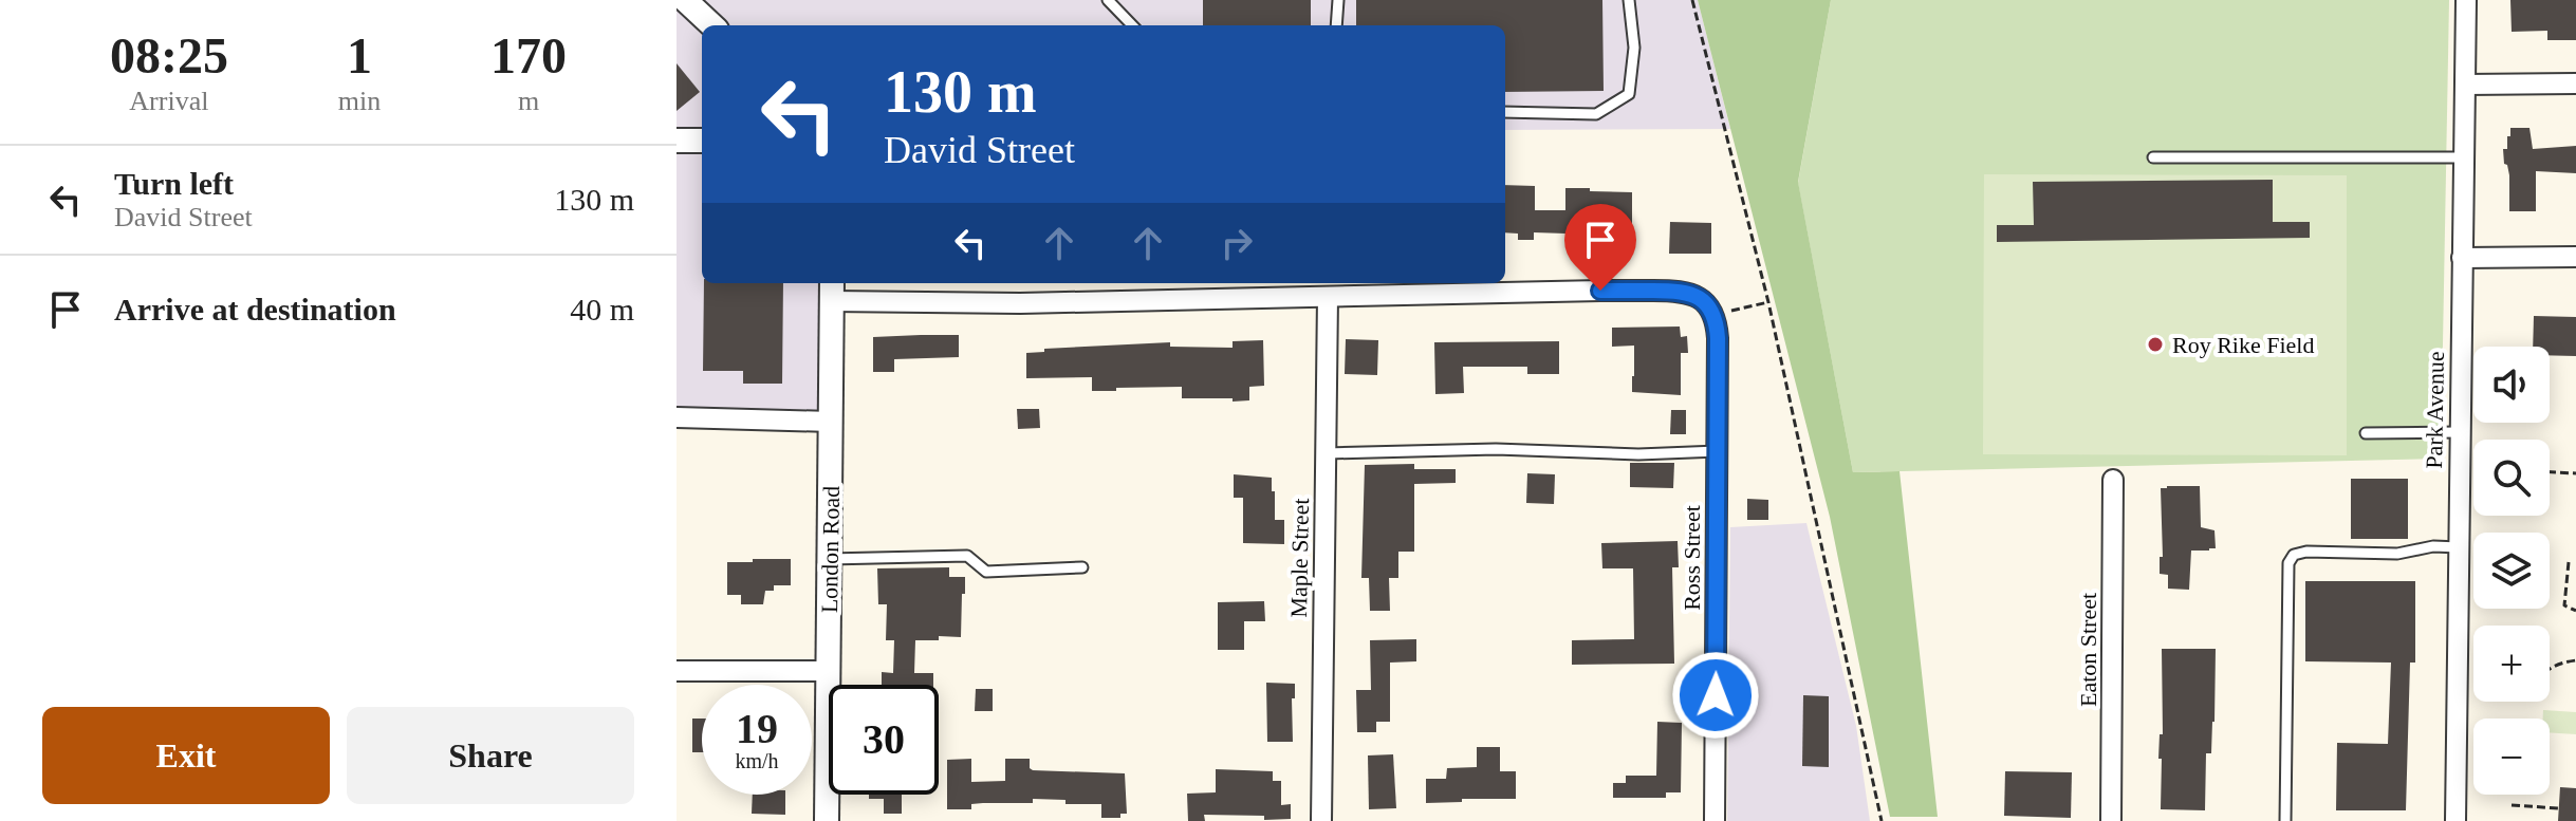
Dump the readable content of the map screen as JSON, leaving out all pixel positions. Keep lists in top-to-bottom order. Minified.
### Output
{"streets":{"street":["Park Avenue","London Road","Maple Street","Ross Street","Eaton Street"]},"places":["Roy Rike Field"],"page":{"eta":["08:25","Arrival","1","min","170","m"],"turn":["130 m","David Street"],"list":[{"name":"Turn left","note":"David Street","value":"130 m"},{"name":"Arrive at destination","value":"40 m"}],"map_buttons":["+","−"],"speed":"19 km/h","limit":"30","buttons":["Exit","Share"]}}
